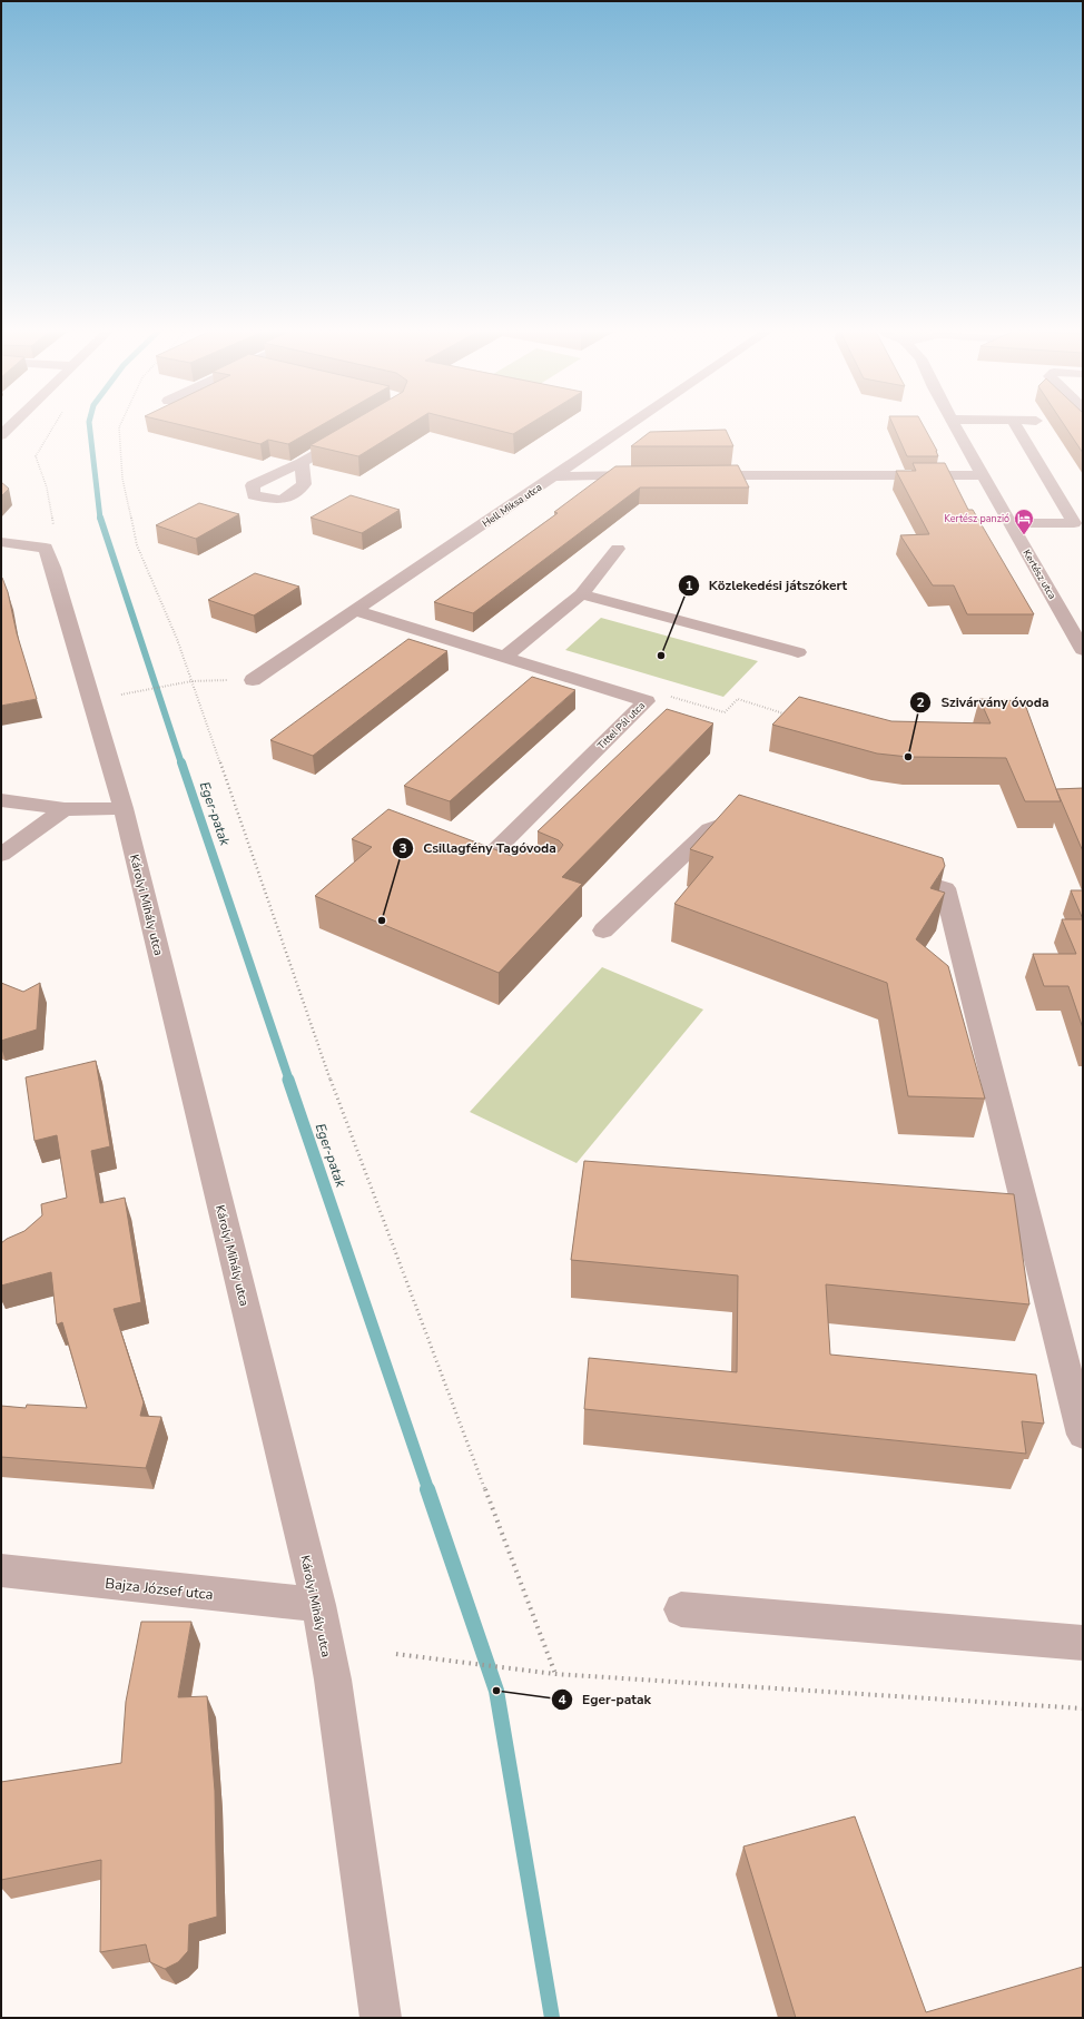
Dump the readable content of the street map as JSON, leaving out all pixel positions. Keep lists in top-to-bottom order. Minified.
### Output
{"streets":{"street":["Hell Miksa utca","Kertész utca","Tittel Pál utca","Károlyi Mihály utca","Bajza József utca"]},"crossings":[["Hell Miksa utca","Tittel Pál utca"],["Károlyi Mihály utca","Bajza József utca"]],"water":["Eger-patak"],"places":{"hotel":["Kertész panzió"],"other":["Közlekedési játszókert","Szivárvány óvoda","Csillagfény Tagóvoda","Eger-patak"]}}
